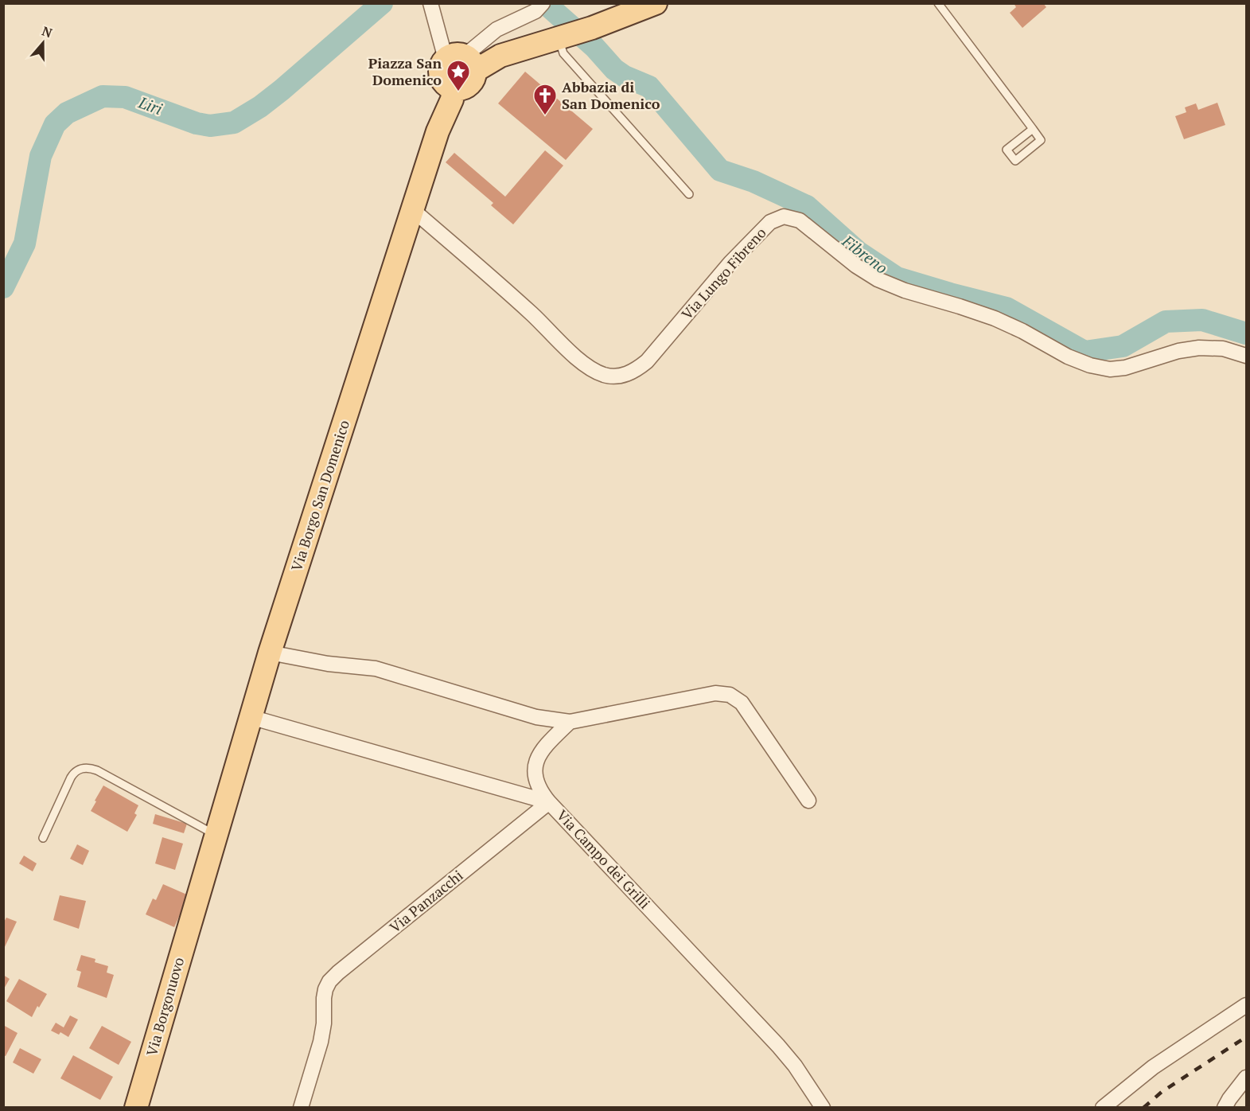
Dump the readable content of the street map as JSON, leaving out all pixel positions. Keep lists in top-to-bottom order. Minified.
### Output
{"streets":{"main road":["Via Borgo San Domenico","Via Borgonuovo"],"street":["Via Lungo Fibreno","Via Campo dei Grilli","Via Panzacchi"]},"crossings":[["Via Lungo Fibreno","Via Borgo San Domenico"],["Via Borgo San Domenico","Via Campo dei Grilli"],["Via Borgo San Domenico","Via Borgonuovo"],["Via Campo dei Grilli","Via Panzacchi"]],"water":["Liri","Fibreno"],"places":{"place":["Piazza San Domenico"],"church":["Abbazia di San Domenico"]},"north":"top"}
